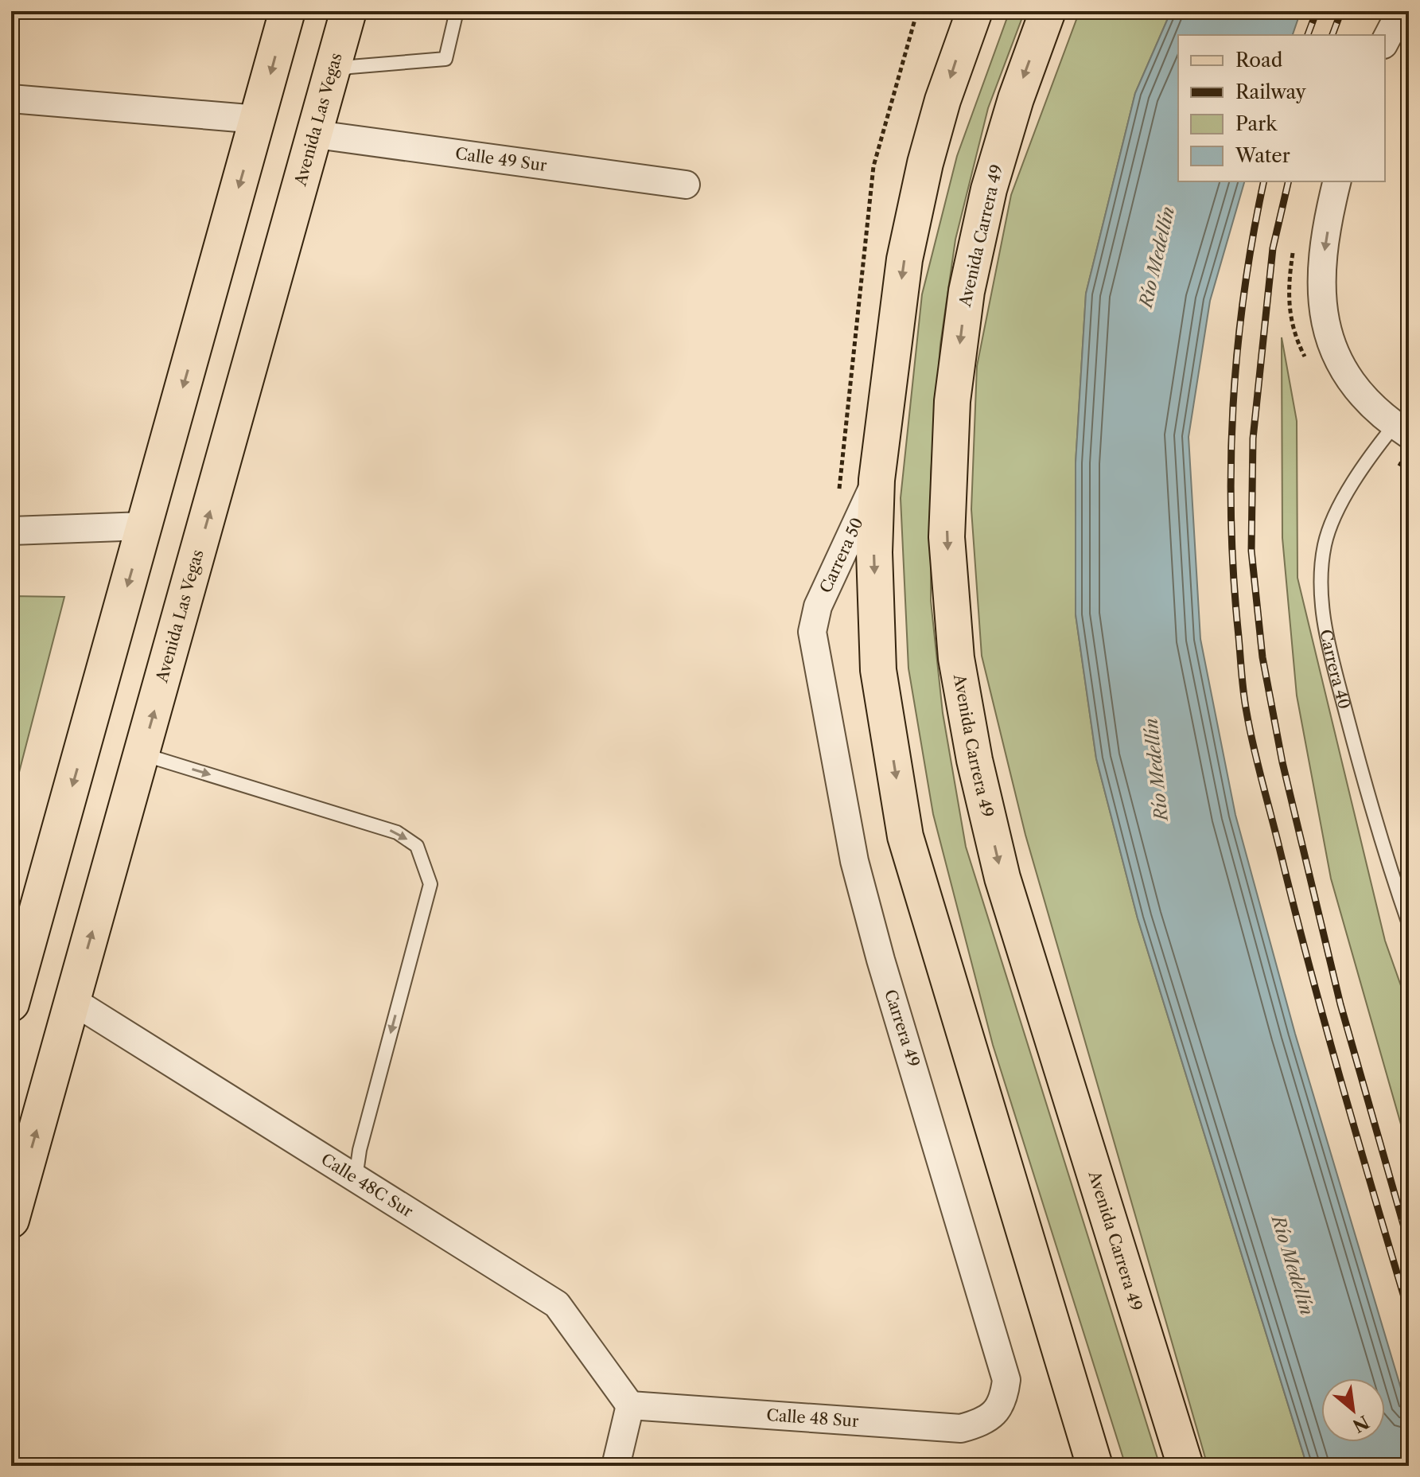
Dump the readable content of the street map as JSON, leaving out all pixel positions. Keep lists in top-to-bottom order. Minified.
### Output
{"streets":{"main road":["Avenida Las Vegas","Avenida Carrera 49"],"street":["Calle 49 Sur","Carrera 50","Carrera 40","Carrera 49","Calle 48C Sur","Calle 48 Sur"]},"crossings":[["Avenida Las Vegas","Calle 49 Sur"],["Avenida Las Vegas","Calle 48C Sur"],["Carrera 50","Carrera 49"],["Carrera 49","Calle 48 Sur"],["Calle 48C Sur","Calle 48 Sur"]],"water":["Río Medellín"],"legend":["Road","Railway","Park","Water"],"north":"bottom right"}
